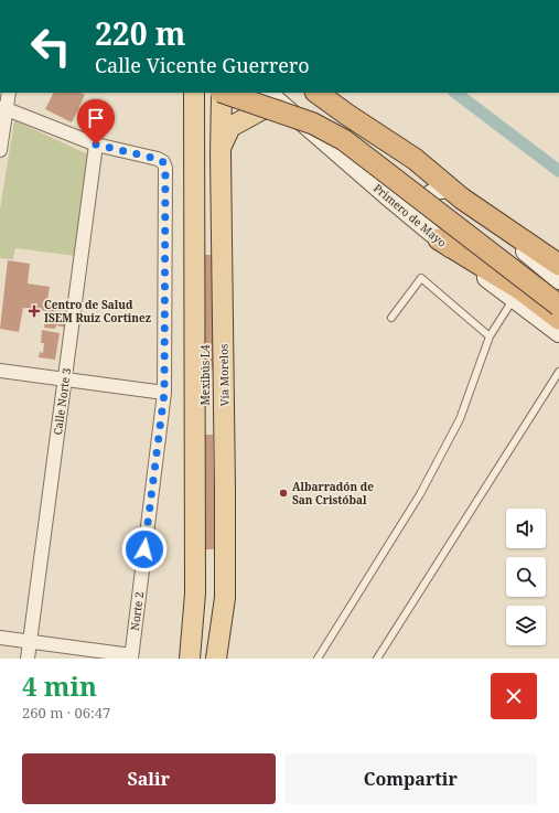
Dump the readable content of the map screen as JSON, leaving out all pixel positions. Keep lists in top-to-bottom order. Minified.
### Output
{"streets":{"main road":["Primero de Mayo","Vía Morelos"],"street":["Calle Norte 3","Norte 2"],"lane":["Mexibús L4"]},"crossings":[["Calle Norte 3","Norte 2"]],"places":{"health":["Centro de Salud ISEM Ruiz Cortinez"],"other":["Albarradón de San Cristóbal"]},"page":{"turn":["220 m","Calle Vicente Guerrero"],"heading":["4 min","260 m · 06:47"],"buttons":["Salir","Compartir"]}}
